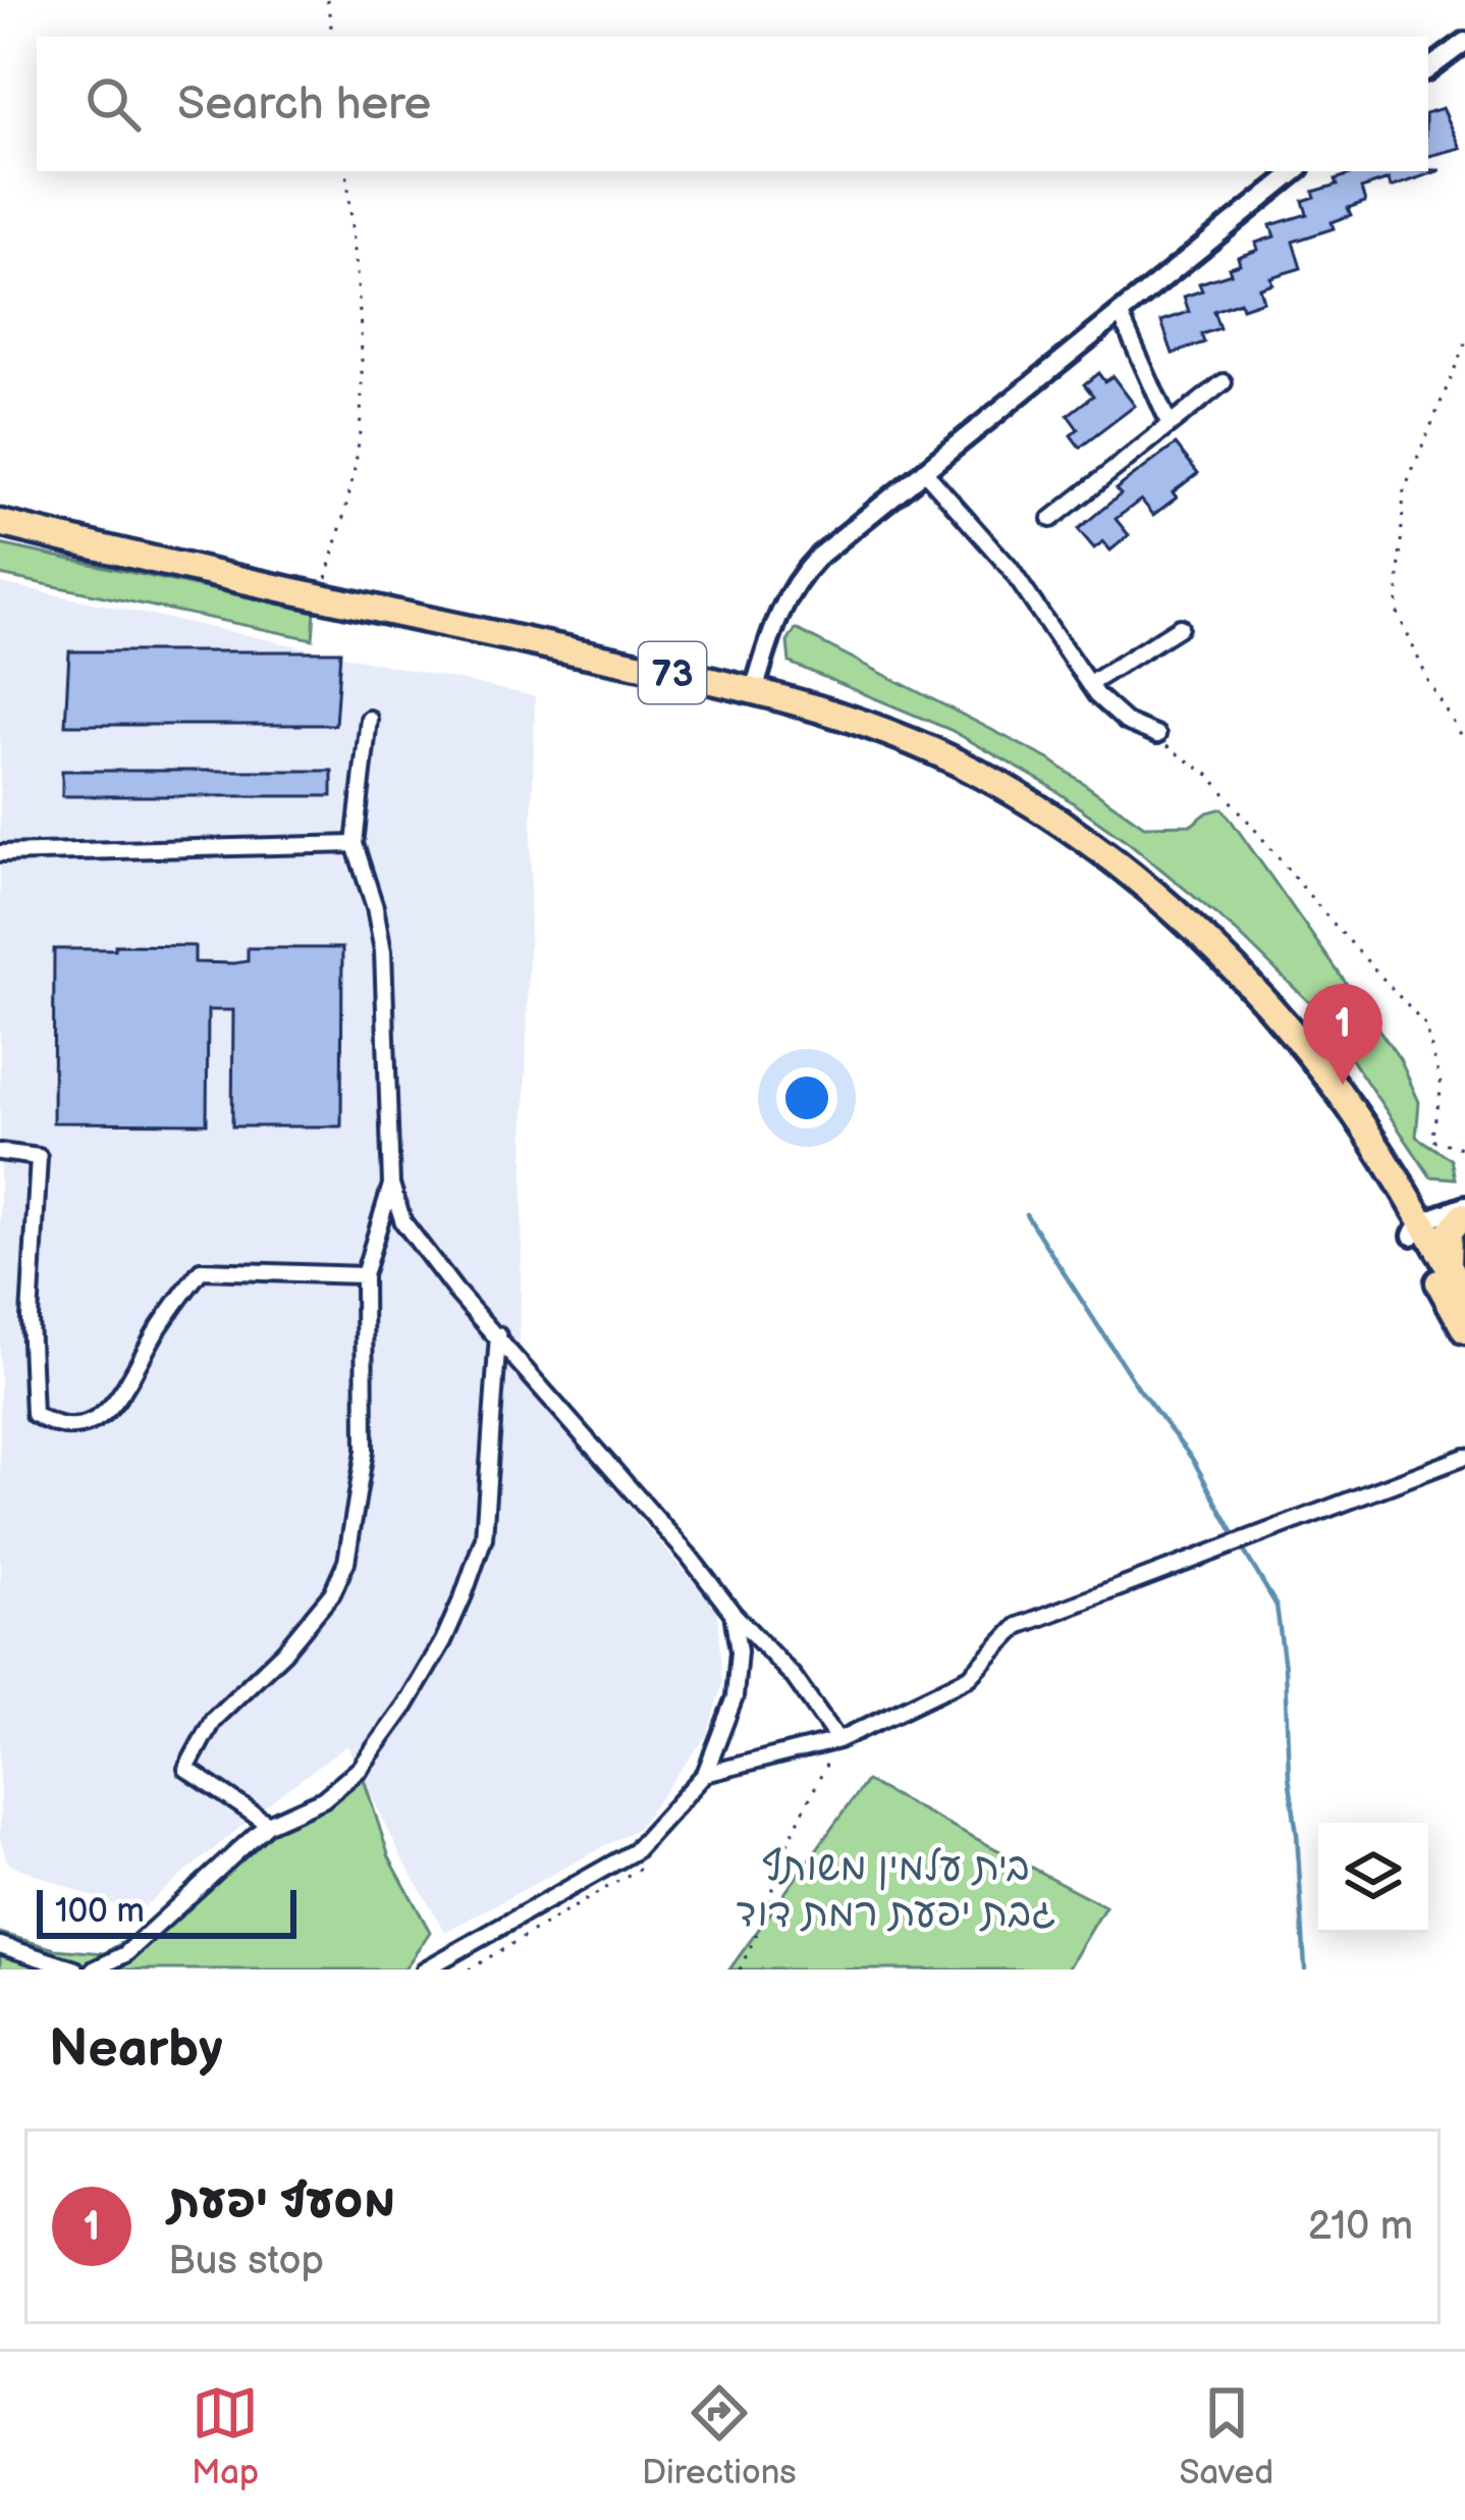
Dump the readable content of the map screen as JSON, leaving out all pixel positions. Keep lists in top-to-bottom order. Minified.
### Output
{"streets":{"highway":["73"]},"parks":["בית עלמין משותף גבת יפעת רמת דוד"],"scale_bar":"100 m","page":{"search":"Search here","pins":"1","scale":"100 m","heading":"Nearby","list":[{"mark":"1","name":"מסעף יפעת","note":"Bus stop","value":"210 m"}],"nav":["Map","Directions","Saved"]}}
